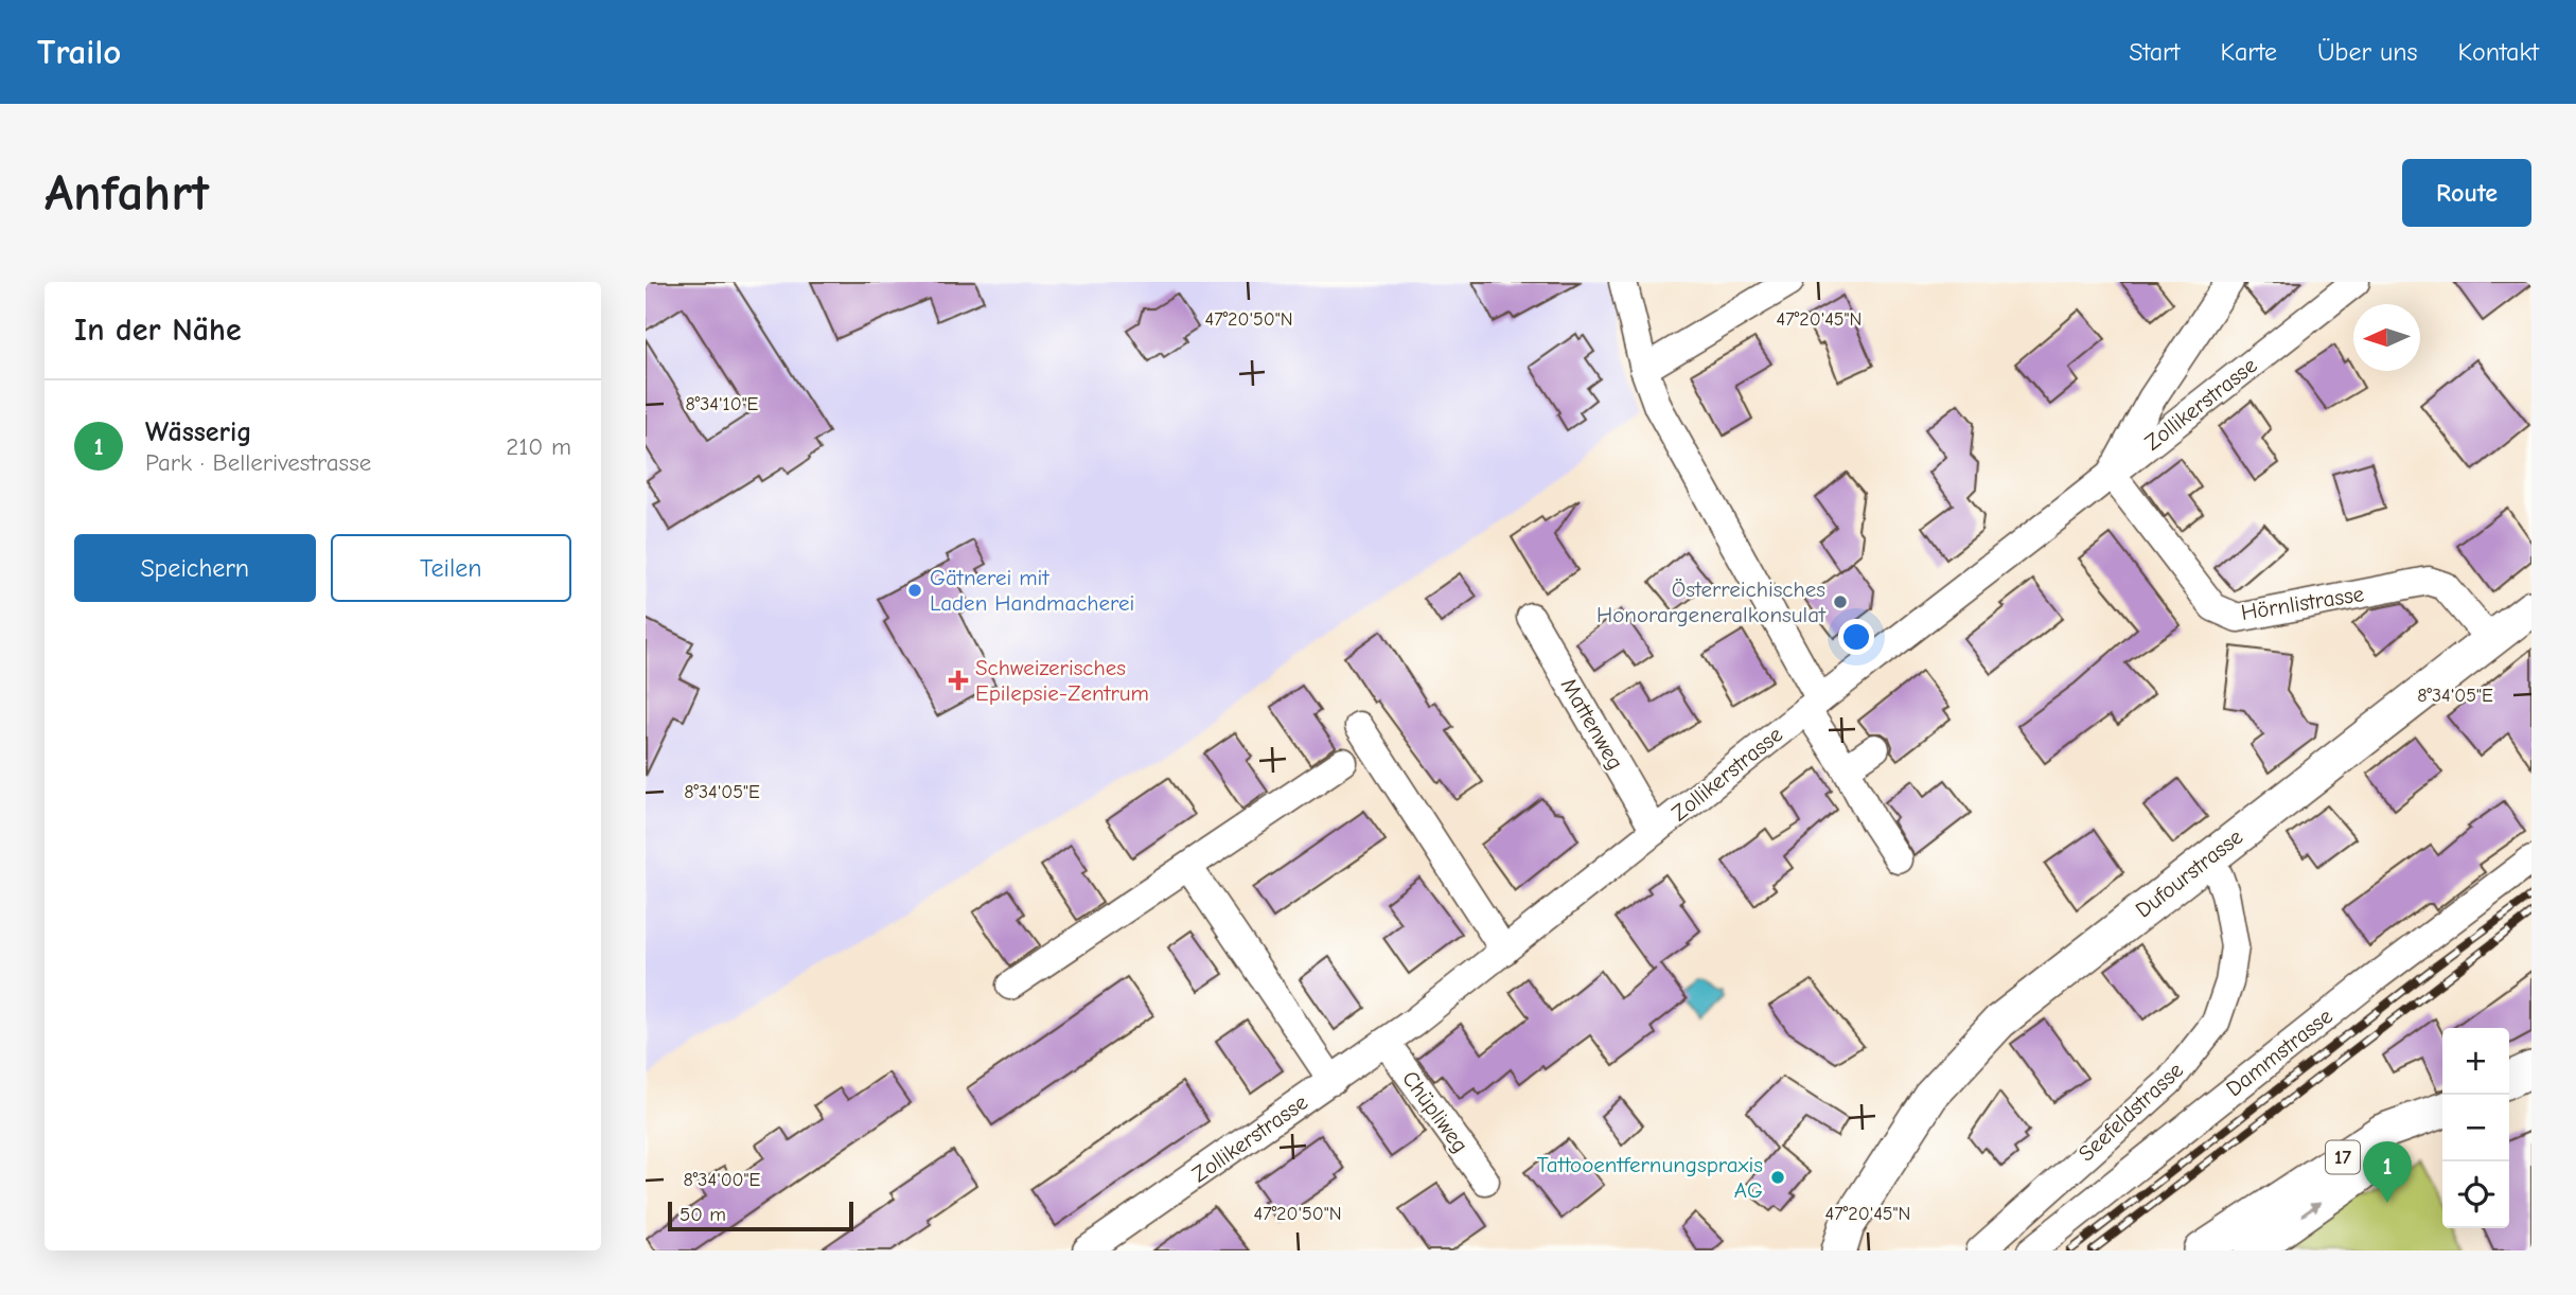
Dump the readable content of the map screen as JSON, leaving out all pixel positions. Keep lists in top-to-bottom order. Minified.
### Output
{"streets":{"main road":["Dufourstrasse","17"],"street":["Zollikerstrasse","Hörnlistrasse","Mattenweg","Dammstrasse","Chüpliweg","Seefeldstrasse"]},"crossings":[["Zollikerstrasse","Hörnlistrasse"],["Zollikerstrasse","Mattenweg"],["Zollikerstrasse","Chüpliweg"],["Hörnlistrasse","Dufourstrasse"],["Dufourstrasse","Seefeldstrasse"]],"places":{"other":["Gätnerei mit Laden Handmacherei","Österreichisches Honorargeneralkonsulat","Tattooentfernungspraxis AG"],"health":["Schweizerisches Epilepsie-Zentrum"]},"scale_bar":"50 m","north":"left","page":{"header":"Trailo","nav":["Start","Karte","Über uns","Kontakt"],"buttons":["Route",["Speichern","Teilen"]],"title":"Anfahrt","heading":"In der Nähe","list":[{"mark":"1","name":"Wässerig","note":"Park · Bellerivestrasse","value":"210 m"}],"map_buttons":["+","−"],"pins":"1","scale":"50 m"},"coordinates":["47°20'50\"N","47°20'45\"N","8°34'10\"E","8°34'05\"E","8°34'00\"E"]}
